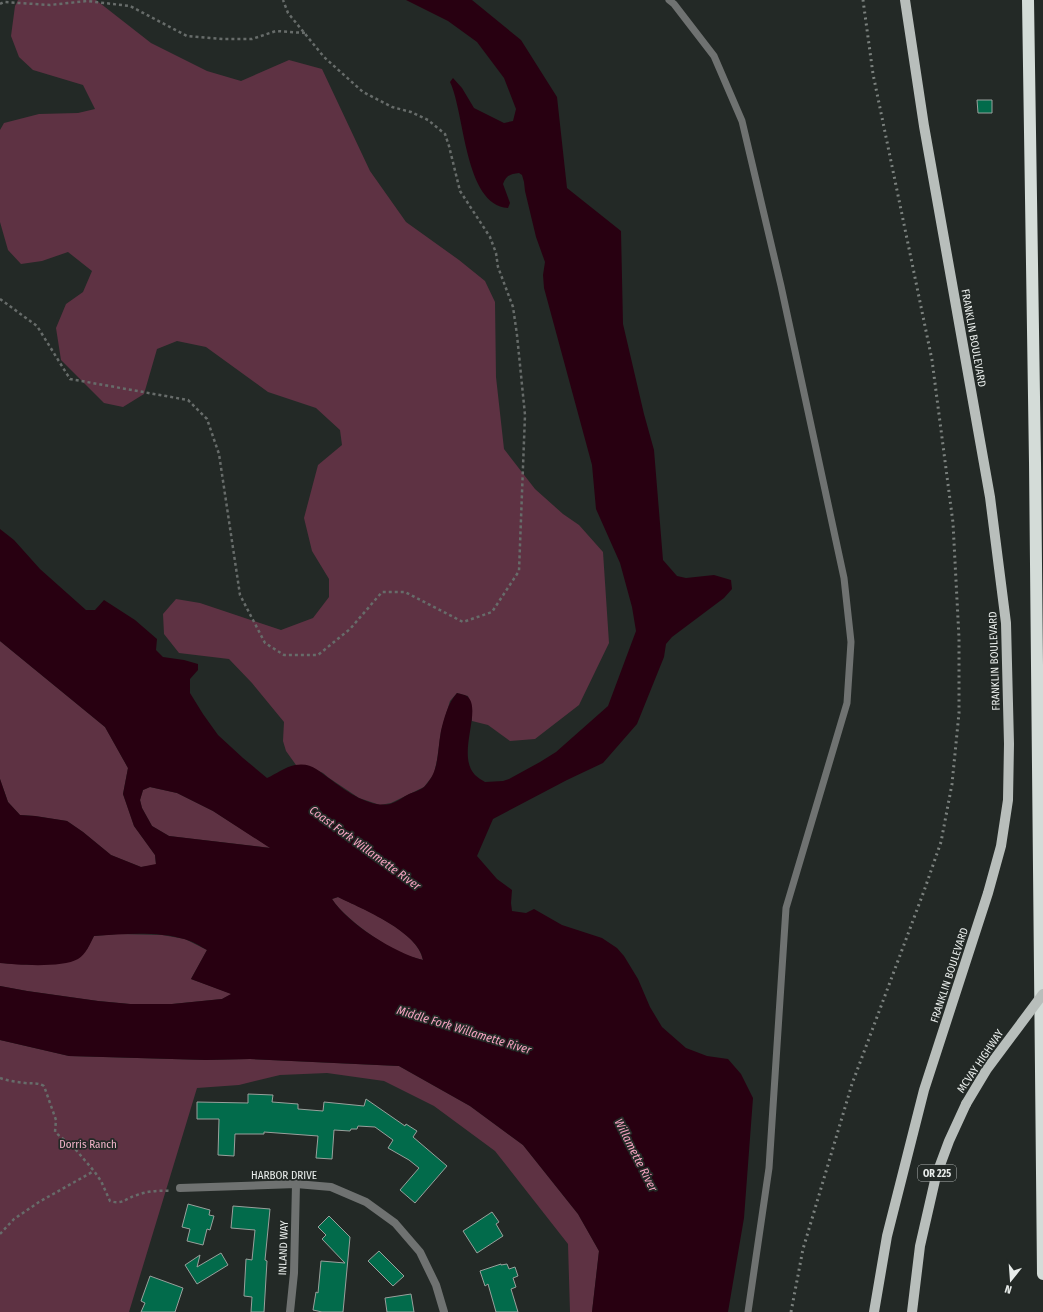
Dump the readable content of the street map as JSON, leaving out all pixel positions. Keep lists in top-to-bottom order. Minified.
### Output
{"streets":{"main road":["FRANKLIN BOULEVARD","MCVAY HIGHWAY","OR 225"],"street":["HARBOR DRIVE","INLAND WAY"]},"crossings":[["HARBOR DRIVE","INLAND WAY"]],"water":["Coast Fork Willamette River","Middle Fork Willamette River","Willamette River"],"parks":["Dorris Ranch"],"north":"bottom"}
